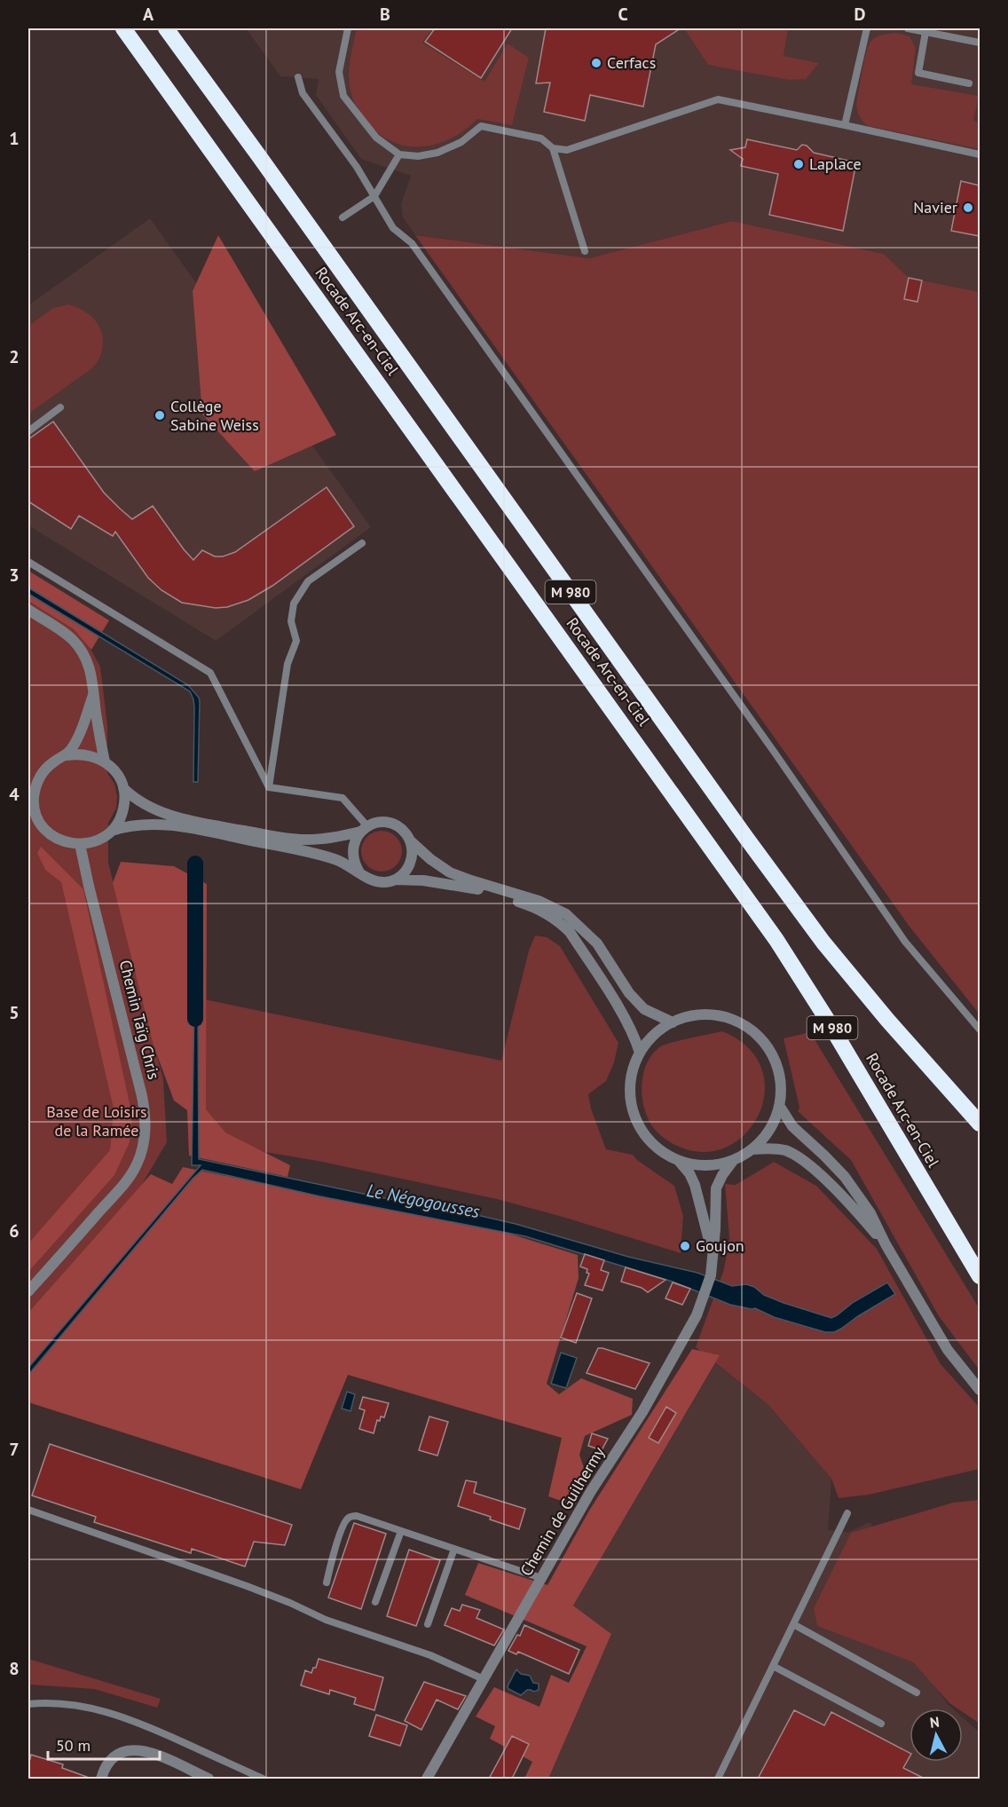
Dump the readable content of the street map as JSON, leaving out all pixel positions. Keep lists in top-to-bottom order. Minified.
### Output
{"streets":{"highway":["Rocade Arc-en-Ciel","M 980"],"street":["Chemin Taïg Chris","Chemin de Guilhermy"]},"water":["Le Négogousses"],"parks":["Base de Loisirs de la Ramée"],"places":["Cerfacs","Laplace","Navier","Collège Sabine Weiss","Goujon"],"scale_bar":"50 m","north":"top","grid":{"columns":["A","B","C","D"],"rows":["1","2","3","4","5","6","7","8"]}}
